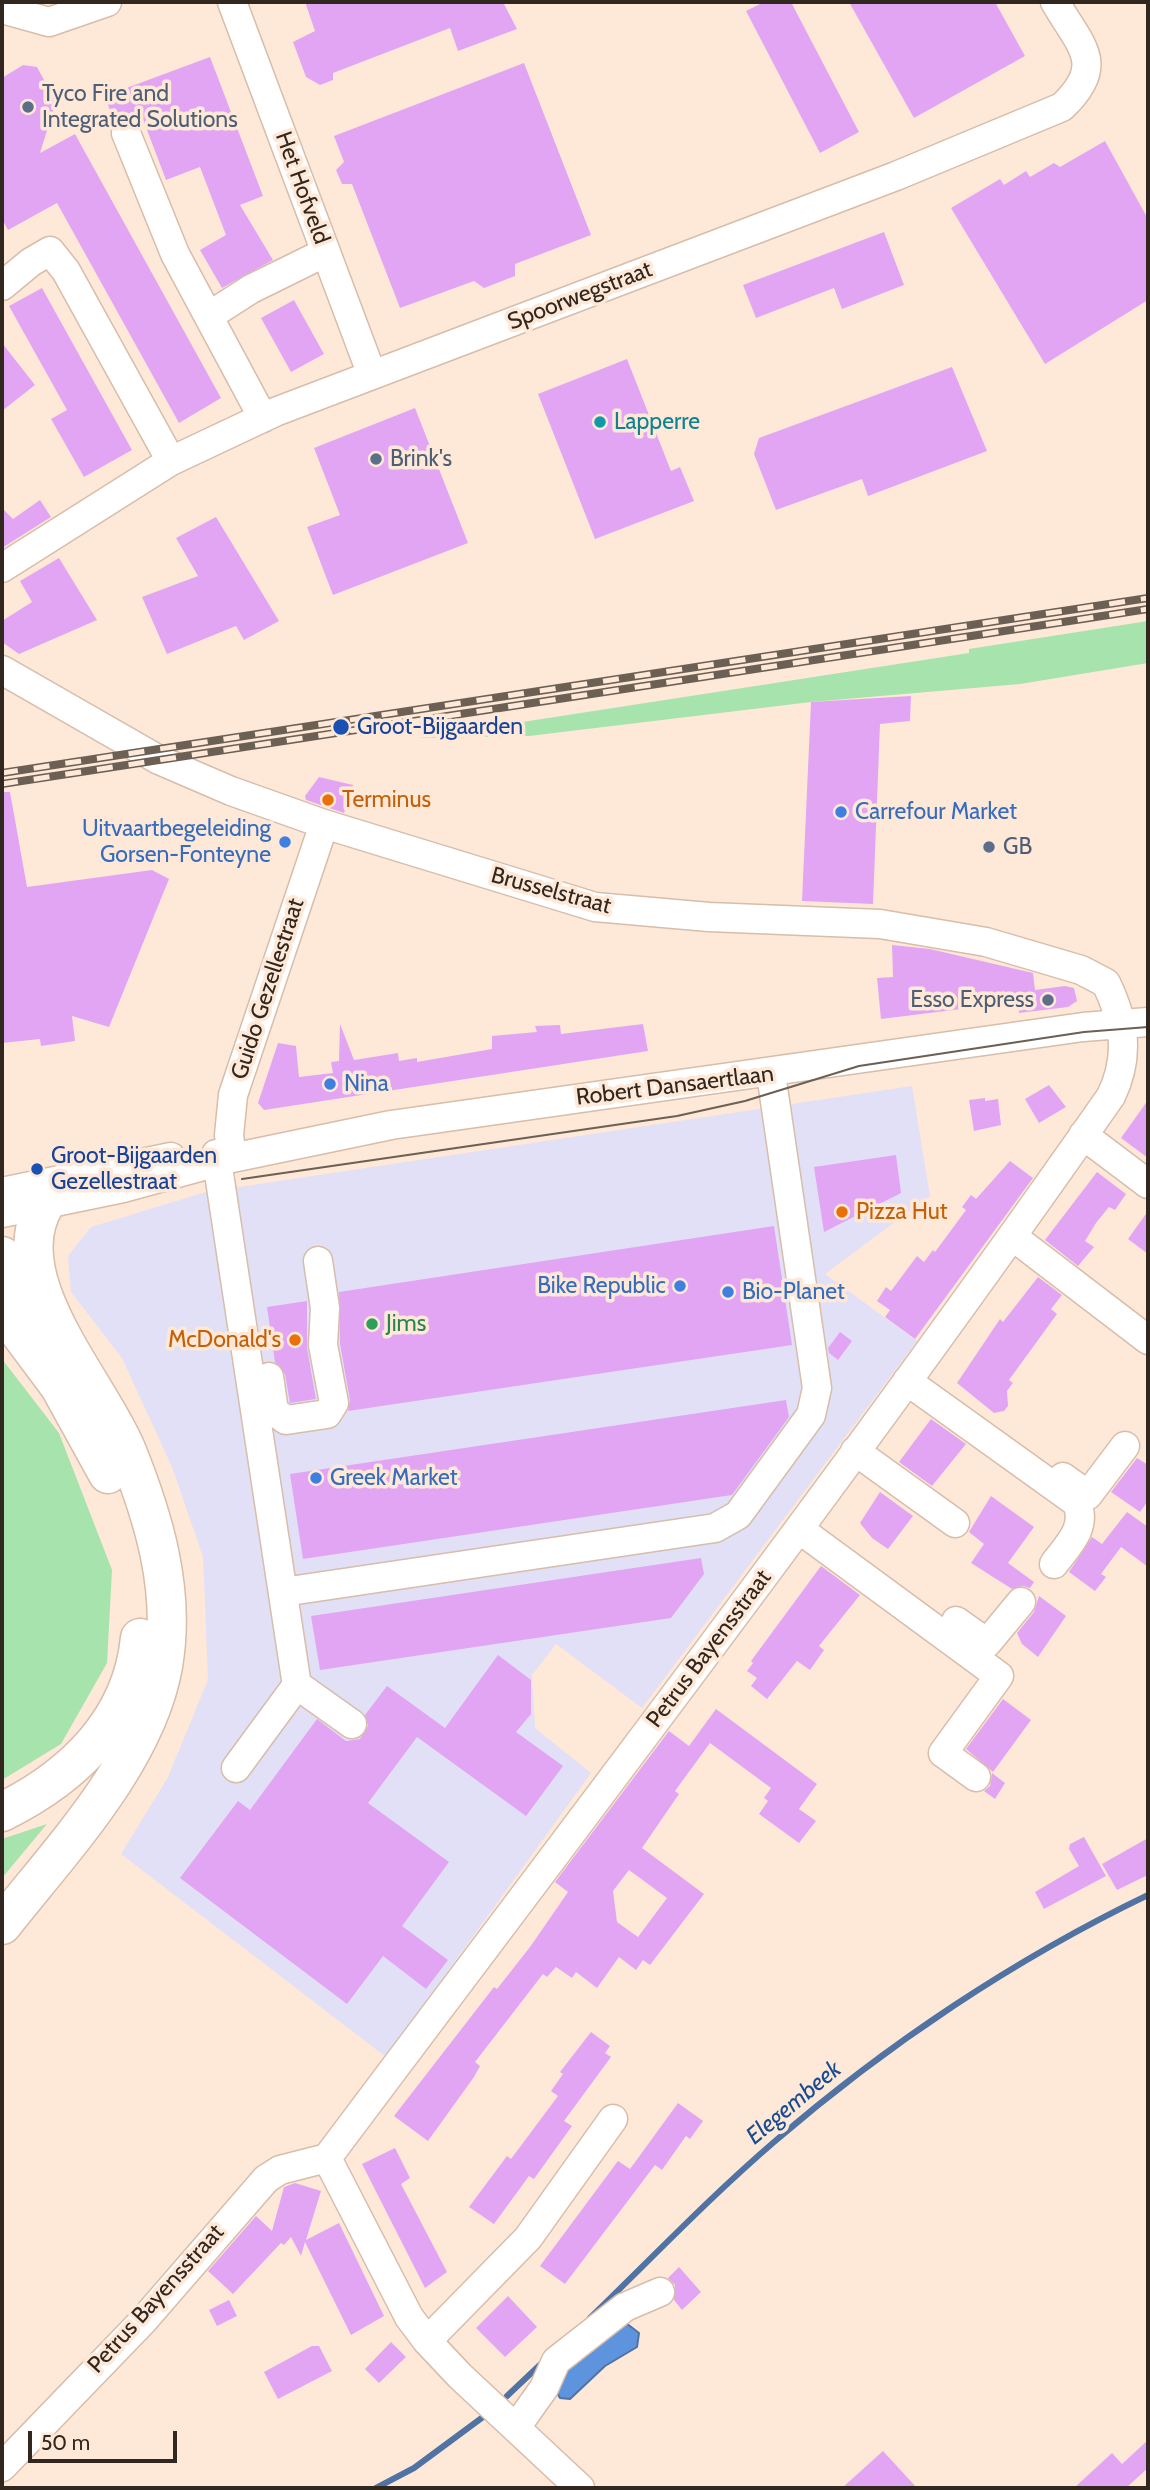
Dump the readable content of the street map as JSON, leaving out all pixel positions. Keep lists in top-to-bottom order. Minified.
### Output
{"streets":{"street":["Het Hofveld","Spoorwegstraat","Brusselstraat","Guido Gezellestraat","Robert Dansaertlaan","Petrus Bayensstraat"]},"crossings":[["Het Hofveld","Spoorwegstraat"],["Brusselstraat","Guido Gezellestraat"],["Brusselstraat","Robert Dansaertlaan"],["Brusselstraat","Petrus Bayensstraat"],["Guido Gezellestraat","Robert Dansaertlaan"],["Robert Dansaertlaan","Petrus Bayensstraat"]],"water":["Elegembeek"],"places":["Tyco Fire and Integrated Solutions","Lapperre","Brink's","Groot-Bijgaarden","Terminus","Carrefour Market","Uitvaartbegeleiding Gorsen-Fonteyne","GB","Esso Express","Nina","Groot-Bijgaarden Gezellestraat","Pizza Hut","Bike Republic","Bio-Planet","Jims","McDonald's","Greek Market"],"scale_bar":"50 m"}
